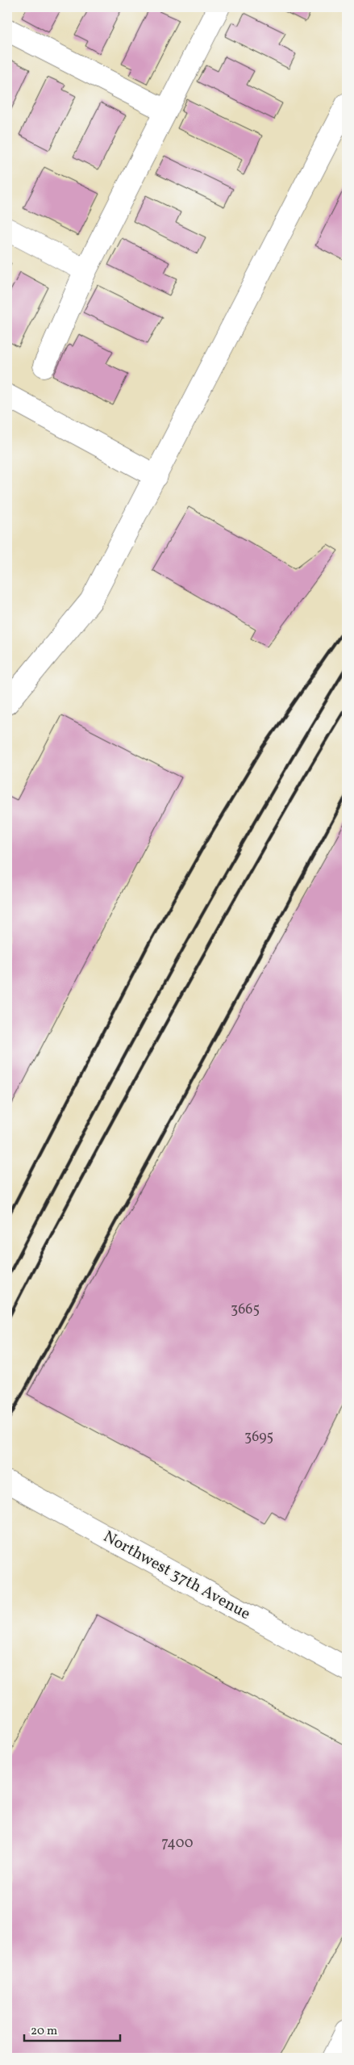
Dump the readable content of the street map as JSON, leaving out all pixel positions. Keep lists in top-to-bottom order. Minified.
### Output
{"streets":{"street":["Northwest 37th Avenue"]},"house_numbers":["3665","3695","7400"],"scale_bar":"20 m"}
